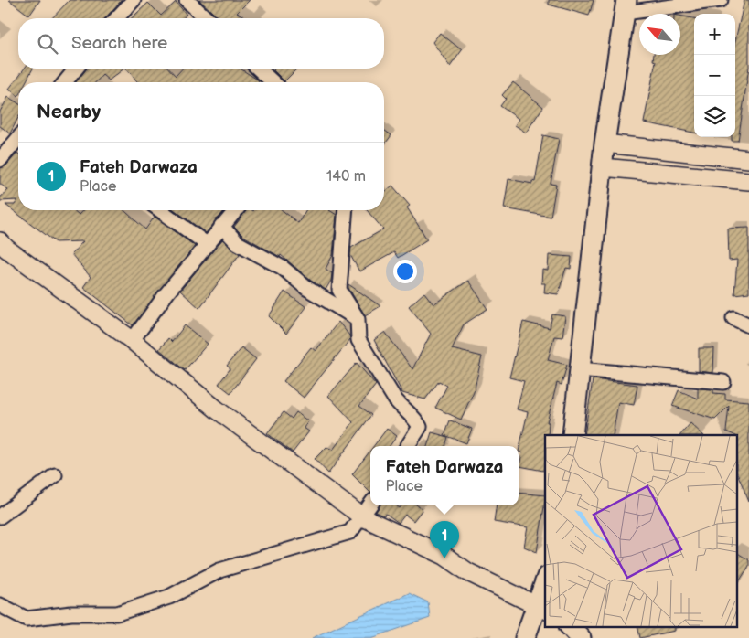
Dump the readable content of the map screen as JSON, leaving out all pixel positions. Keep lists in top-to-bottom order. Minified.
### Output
{"north":"top left","page":{"map_buttons":["+","−"],"search":"Search here","heading":"Nearby","list":[{"mark":"1","name":"Fateh Darwaza","note":"Place","value":"140 m"}],"popup":["Fateh Darwaza","Place"],"pins":"1"}}
